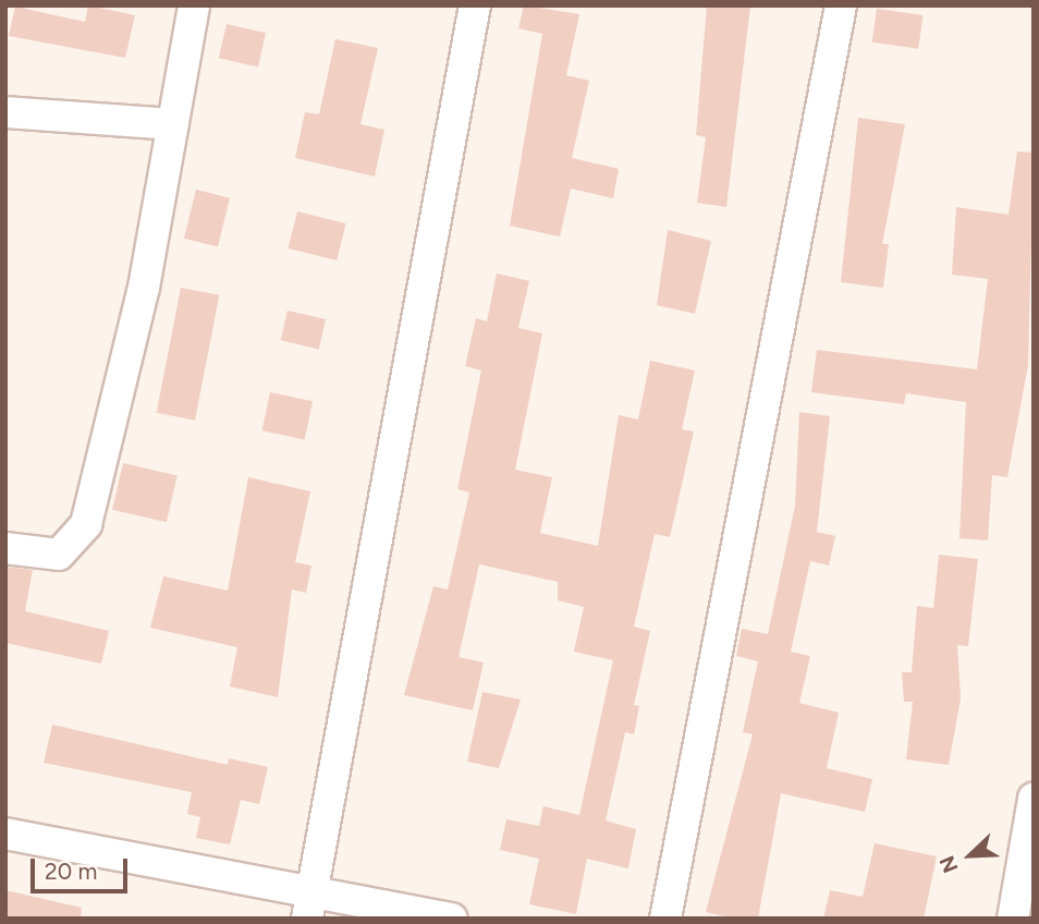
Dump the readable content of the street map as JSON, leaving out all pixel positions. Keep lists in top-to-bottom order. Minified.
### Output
{"scale_bar":"20 m","north":"bottom left"}
